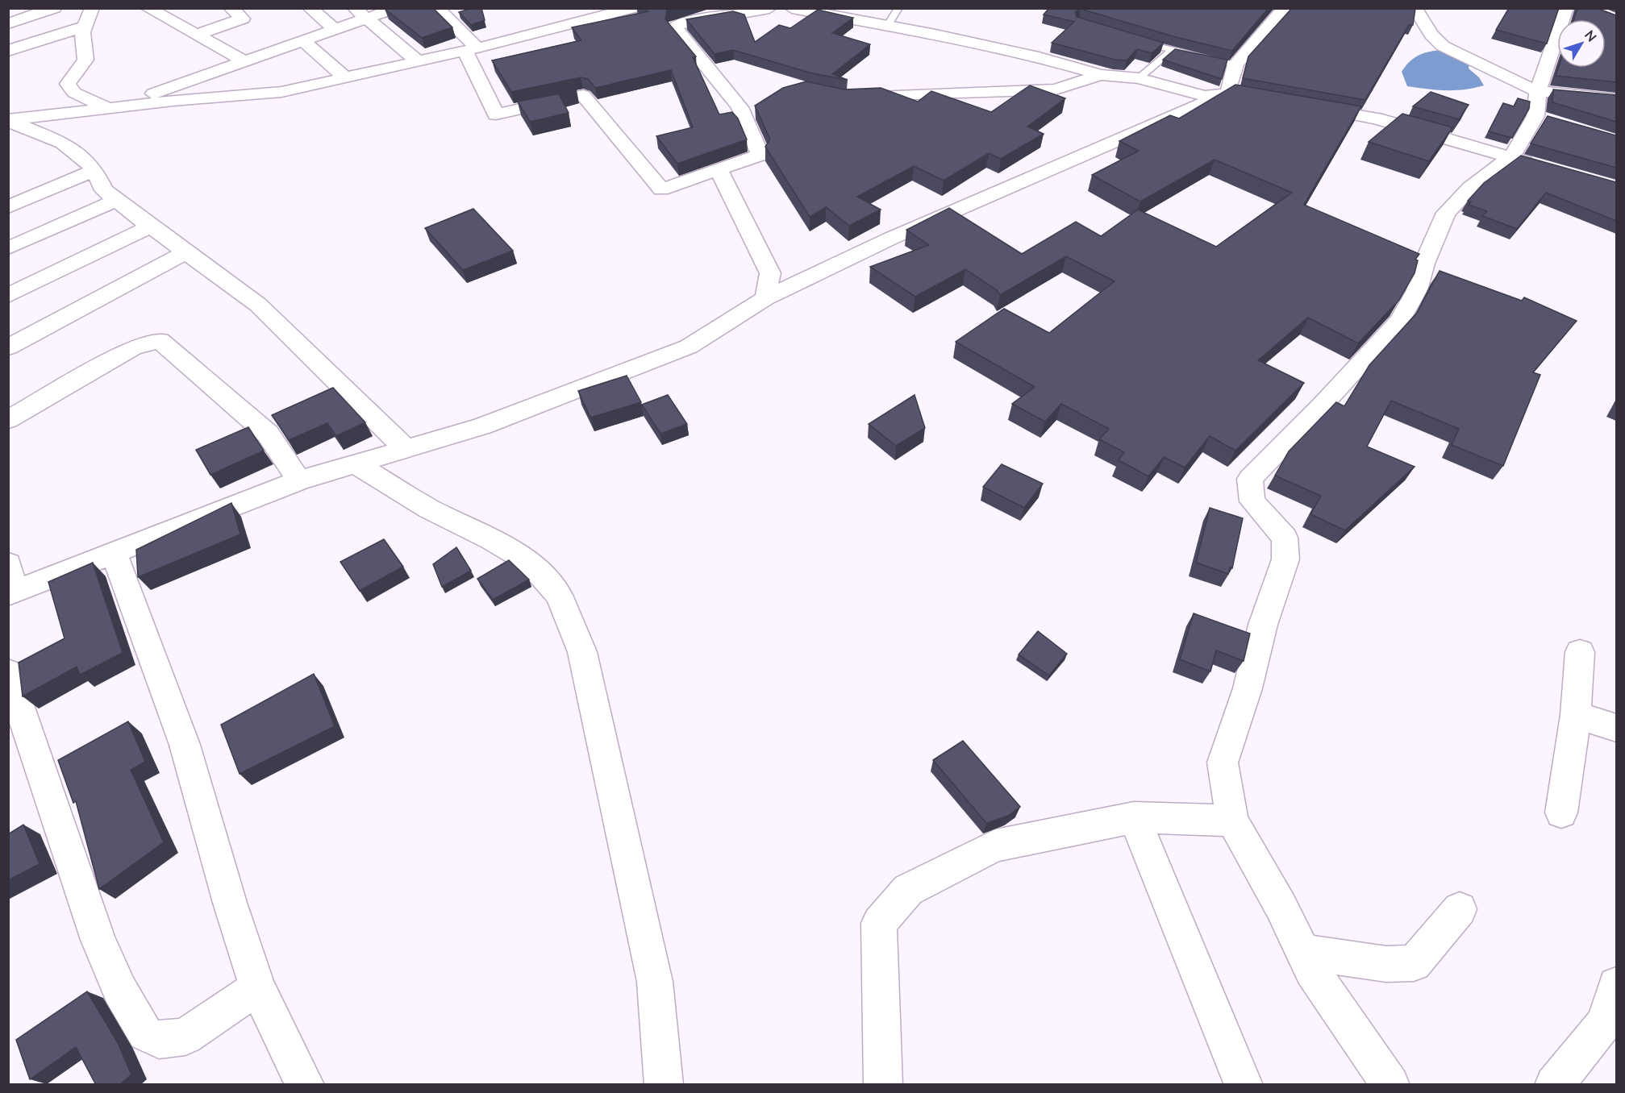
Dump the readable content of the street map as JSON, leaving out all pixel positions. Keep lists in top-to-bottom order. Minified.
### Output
{"north":"top right"}
